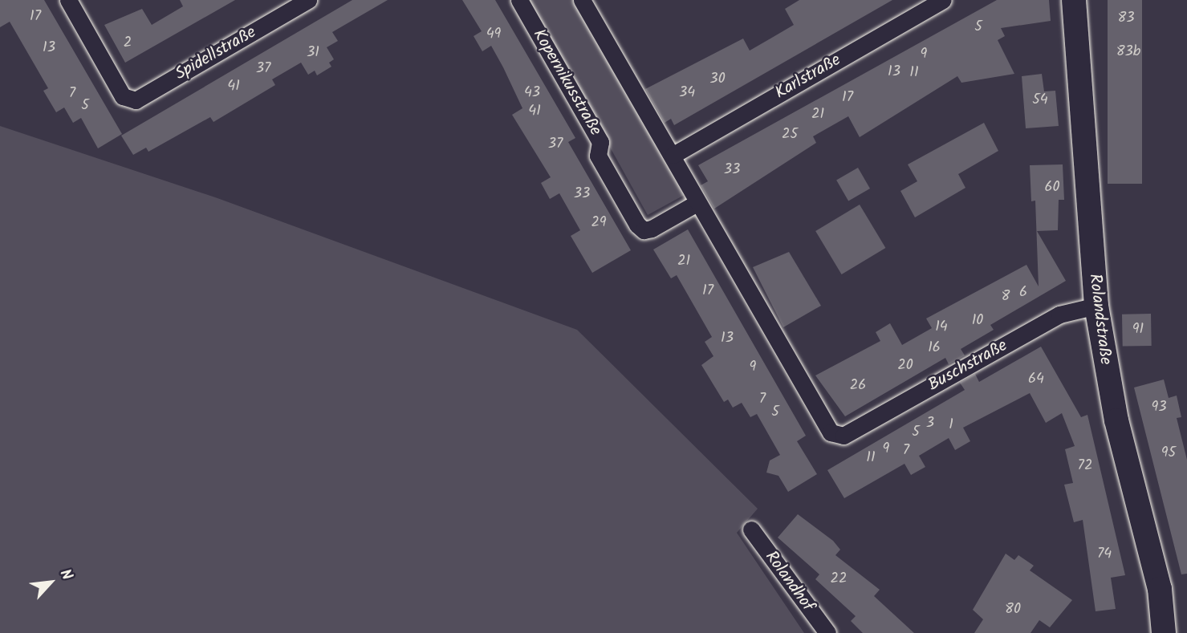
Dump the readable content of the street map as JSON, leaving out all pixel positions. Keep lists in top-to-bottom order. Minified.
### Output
{"streets":{"main road":["Rolandstraße"],"street":["Spidellstraße","Karlstraße","Kopernikusstraße","Buschstraße","Rolandhof"]},"crossings":[["Kopernikusstraße","Buschstraße"],["Rolandstraße","Buschstraße"]],"house_numbers":["17","83","5","49","2","13","83b","31","9","37","13","11","30","41","43","34","7","17","54","5","41","21","25","37","33","60","33","29","21","17","6","8","10","14","91","13","16","20","9","64","26","7","93","5","3","1","5","9","7","95","11","72","74","22","80"],"north":"top right"}
